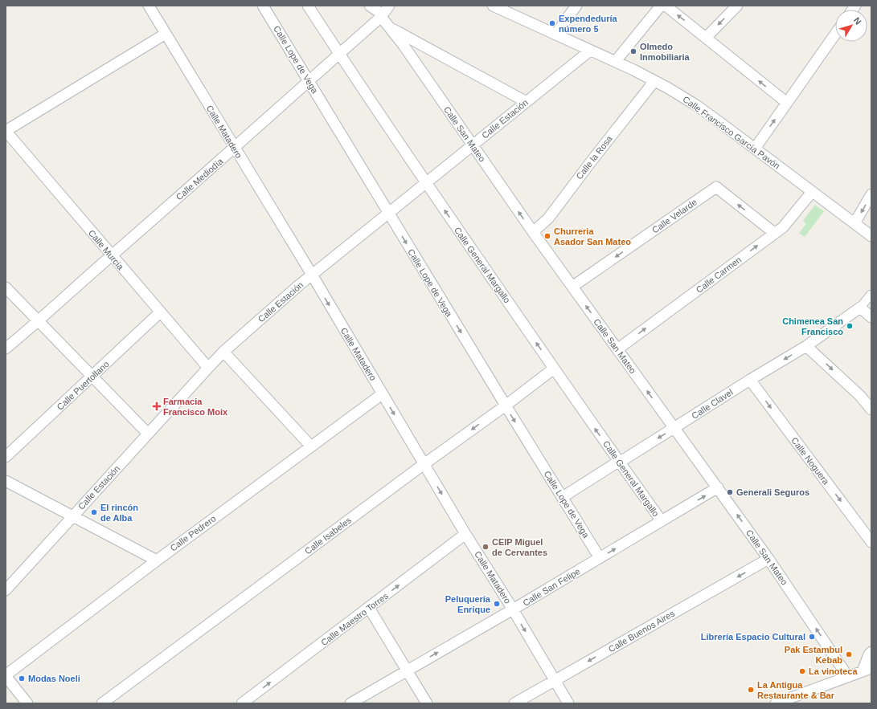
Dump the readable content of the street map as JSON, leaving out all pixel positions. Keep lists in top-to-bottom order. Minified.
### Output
{"streets":{"street":["Calle Lope de Vega","Calle Estación","Calle Matadero","Calle Francisco García Pavón","Calle San Mateo","Calle la Rosa","Calle Mediodía","Calle Velarde","Calle Murcia","Calle General Margallo","Calle Carmen","Calle Puertollano","Calle Clavel","Calle Noguera","Calle Pedrero","Calle Isabeles","Calle San Felipe","Calle Maestro Torres","Calle Buenos Aires"]},"crossings":[["Calle Lope de Vega","Calle Estación"],["Calle Lope de Vega","Calle Mediodía"],["Calle Lope de Vega","Calle Clavel"],["Calle Lope de Vega","Calle Isabeles"],["Calle Lope de Vega","Calle San Felipe"],["Calle Estación","Calle Matadero"],["Calle Estación","Calle Francisco García Pavón"],["Calle Estación","Calle San Mateo"],["Calle Estación","Calle Murcia"],["Calle Estación","Calle General Margallo"],["Calle Matadero","Calle Mediodía"],["Calle Matadero","Calle Pedrero"],["Calle Matadero","Calle Isabeles"],["Calle Matadero","Calle San Felipe"],["Calle Matadero","Calle Maestro Torres"],["Calle Matadero","Calle Buenos Aires"],["Calle Francisco García Pavón","Calle la Rosa"],["Calle Francisco García Pavón","Calle Carmen"],["Calle San Mateo","Calle la Rosa"],["Calle San Mateo","Calle Mediodía"],["Calle San Mateo","Calle Velarde"],["Calle San Mateo","Calle Carmen"],["Calle San Mateo","Calle Clavel"],["Calle San Mateo","Calle San Felipe"],["Calle San Mateo","Calle Buenos Aires"],["Calle Mediodía","Calle Murcia"],["Calle Mediodía","Calle General Margallo"],["Calle Velarde","Calle Carmen"],["Calle Murcia","Calle Puertollano"],["Calle General Margallo","Calle Clavel"],["Calle General Margallo","Calle Isabeles"],["Calle General Margallo","Calle San Felipe"],["Calle Clavel","Calle Noguera"]],"one_way":["Calle Lope de Vega","Calle Matadero","Calle San Mateo","Calle Velarde","Calle General Margallo","Calle Carmen","Calle Clavel","Calle San Felipe","Calle Maestro Torres","Calle Buenos Aires"],"places":{"other":["Expendeduría número 5","Olmedo Inmobiliaria","Churreria Asador San Mateo","Chimenea San Francisco","Generali Seguros","El rincón de Alba","CEIP Miguel de Cervantes","Peluquería Enrique","Librería Espacio Cultural","Pak Estambul Kebab","La vinoteca","Modas Noeli","La Antigua Restaurante & Bar"],"health":["Farmacia Francisco Moix"]},"north":"top right"}
